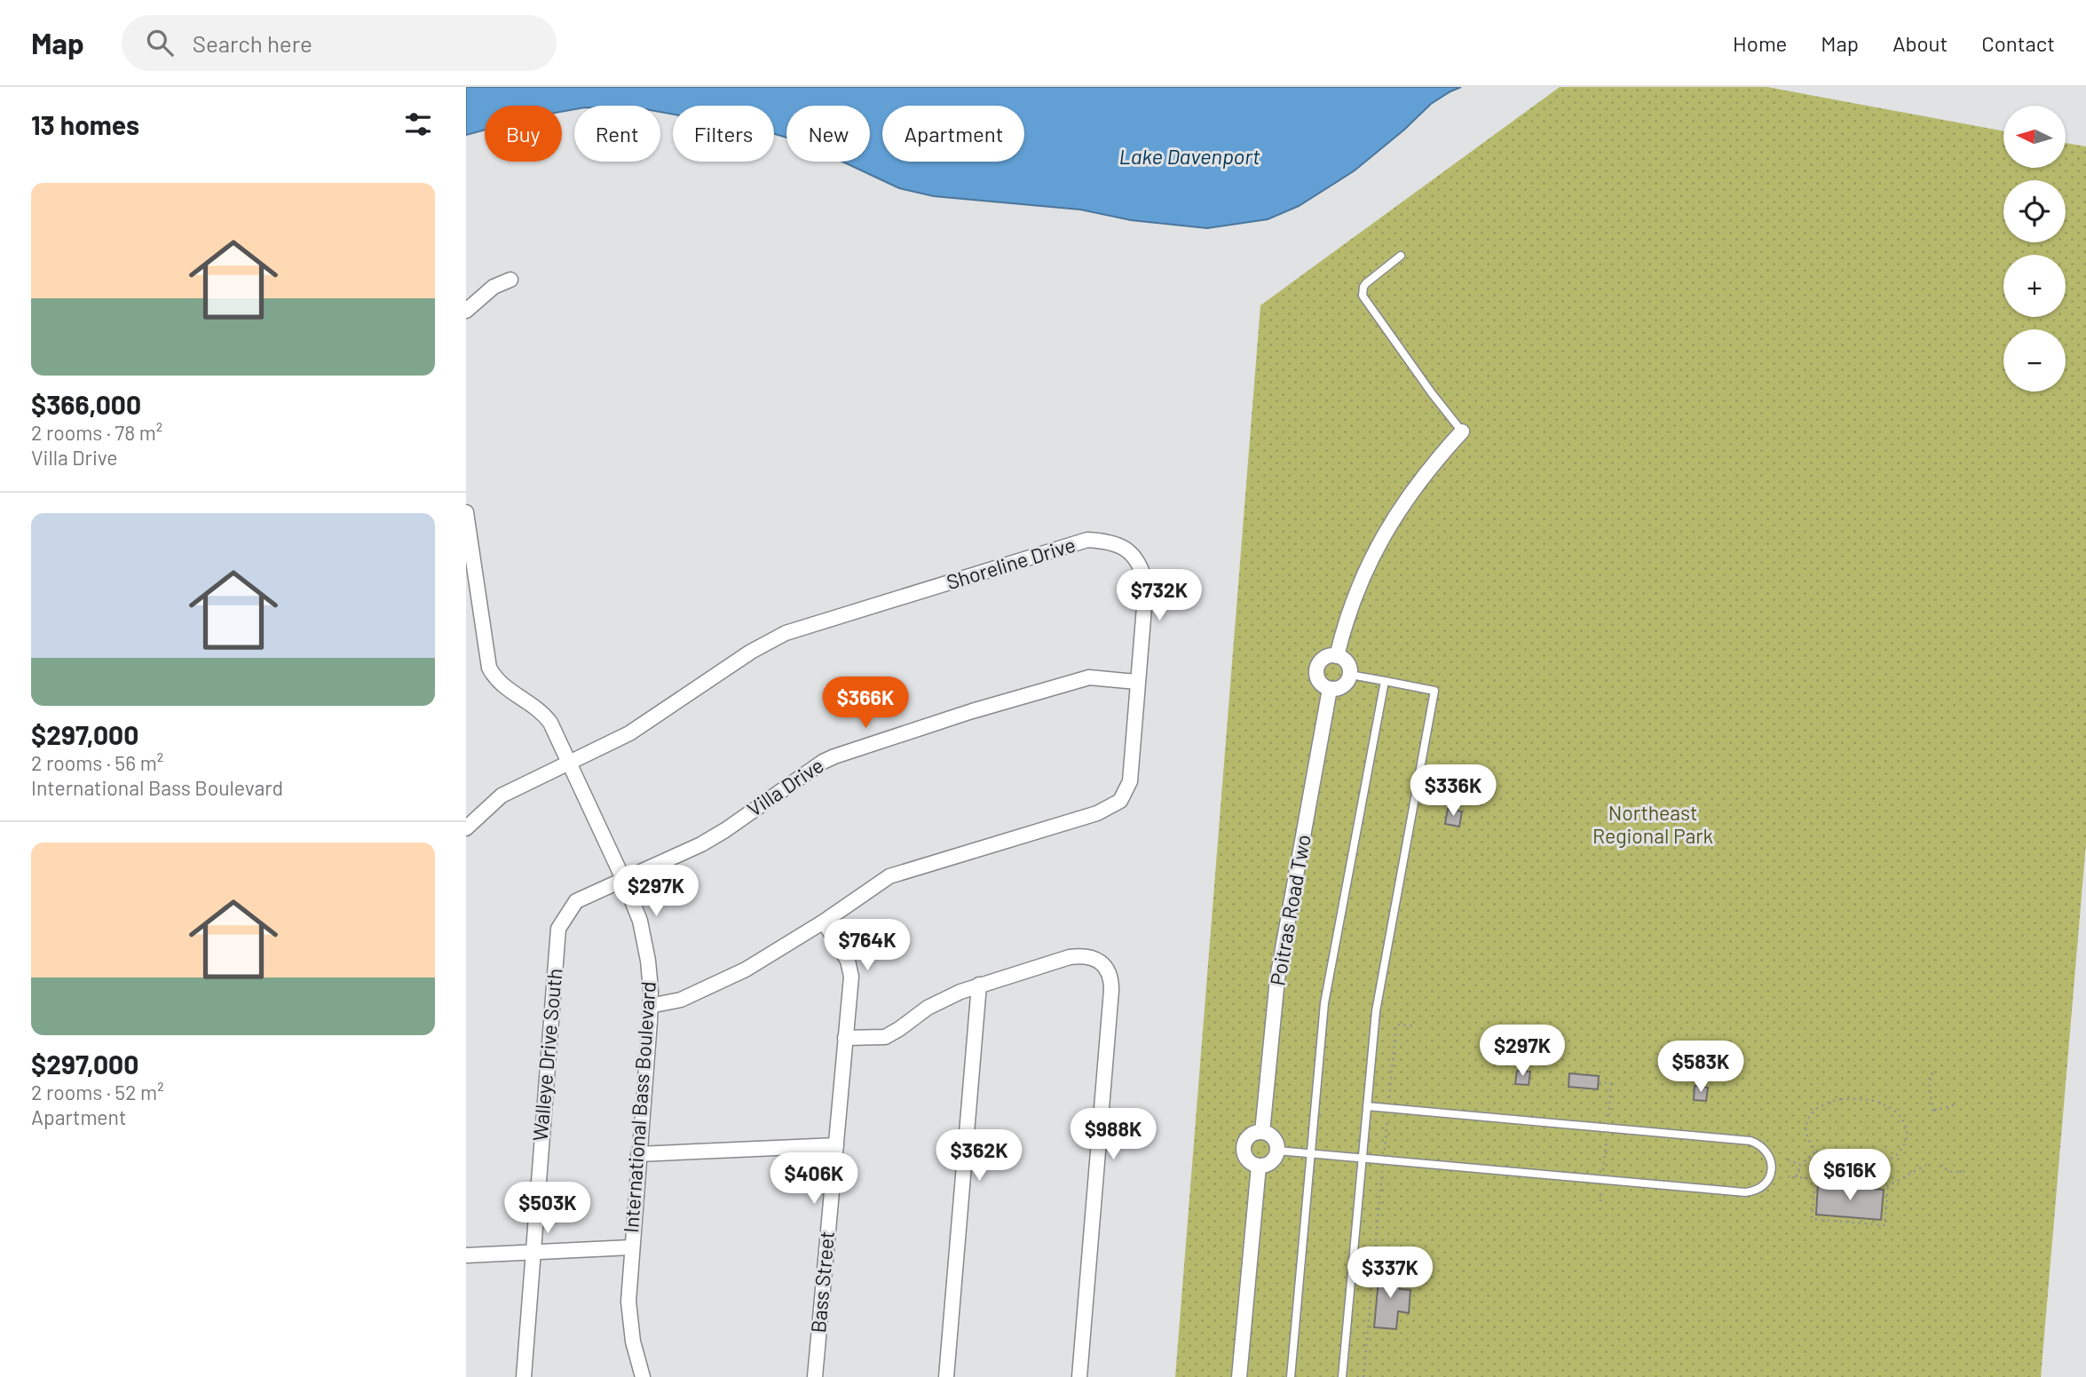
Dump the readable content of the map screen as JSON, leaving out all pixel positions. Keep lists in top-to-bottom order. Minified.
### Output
{"streets":{"street":["Shoreline Drive","Villa Drive","Poitras Road Two","Walleye Drive South","International Bass Boulevard","Bass Street"]},"crossings":[["Shoreline Drive","Villa Drive"],["Shoreline Drive","International Bass Boulevard"],["Shoreline Drive","Bass Street"],["Villa Drive","Walleye Drive South"],["Villa Drive","International Bass Boulevard"],["Walleye Drive South","International Bass Boulevard"]],"water":["Lake Davenport"],"parks":["Northeast Regional Park"],"north":"left","page":{"header":"Map","search":"Search here","nav":["Home","Map","About","Contact"],"heading":"13 homes","map_buttons":["+","−"],"chip":["Buy","Rent","Filters","New","Apartment"],"list":[{"name":"$366,000","note":"2 rooms · 78 m² · Villa Drive"},{"name":"$297,000","note":"2 rooms · 56 m² · International Bass Boulevard"},{"name":"$297,000","note":"2 rooms · 52 m² · Apartment"}],"price":["$732K","$366K","$336K","$297K","$764K","$297K","$583K","$988K","$362K","$616K","$406K","$503K","$337K"]}}
